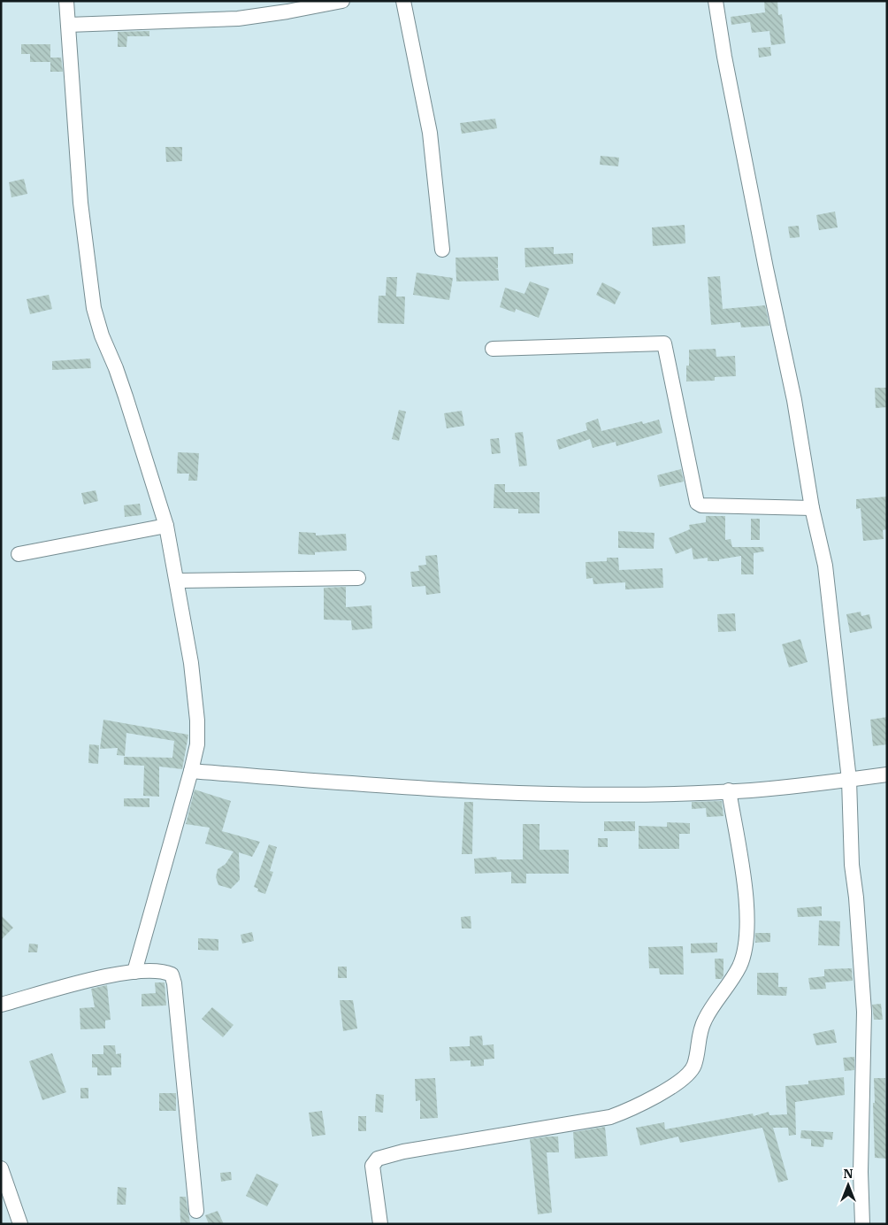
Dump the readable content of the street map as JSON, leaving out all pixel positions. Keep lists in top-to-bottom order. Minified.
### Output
{"north":"top"}
